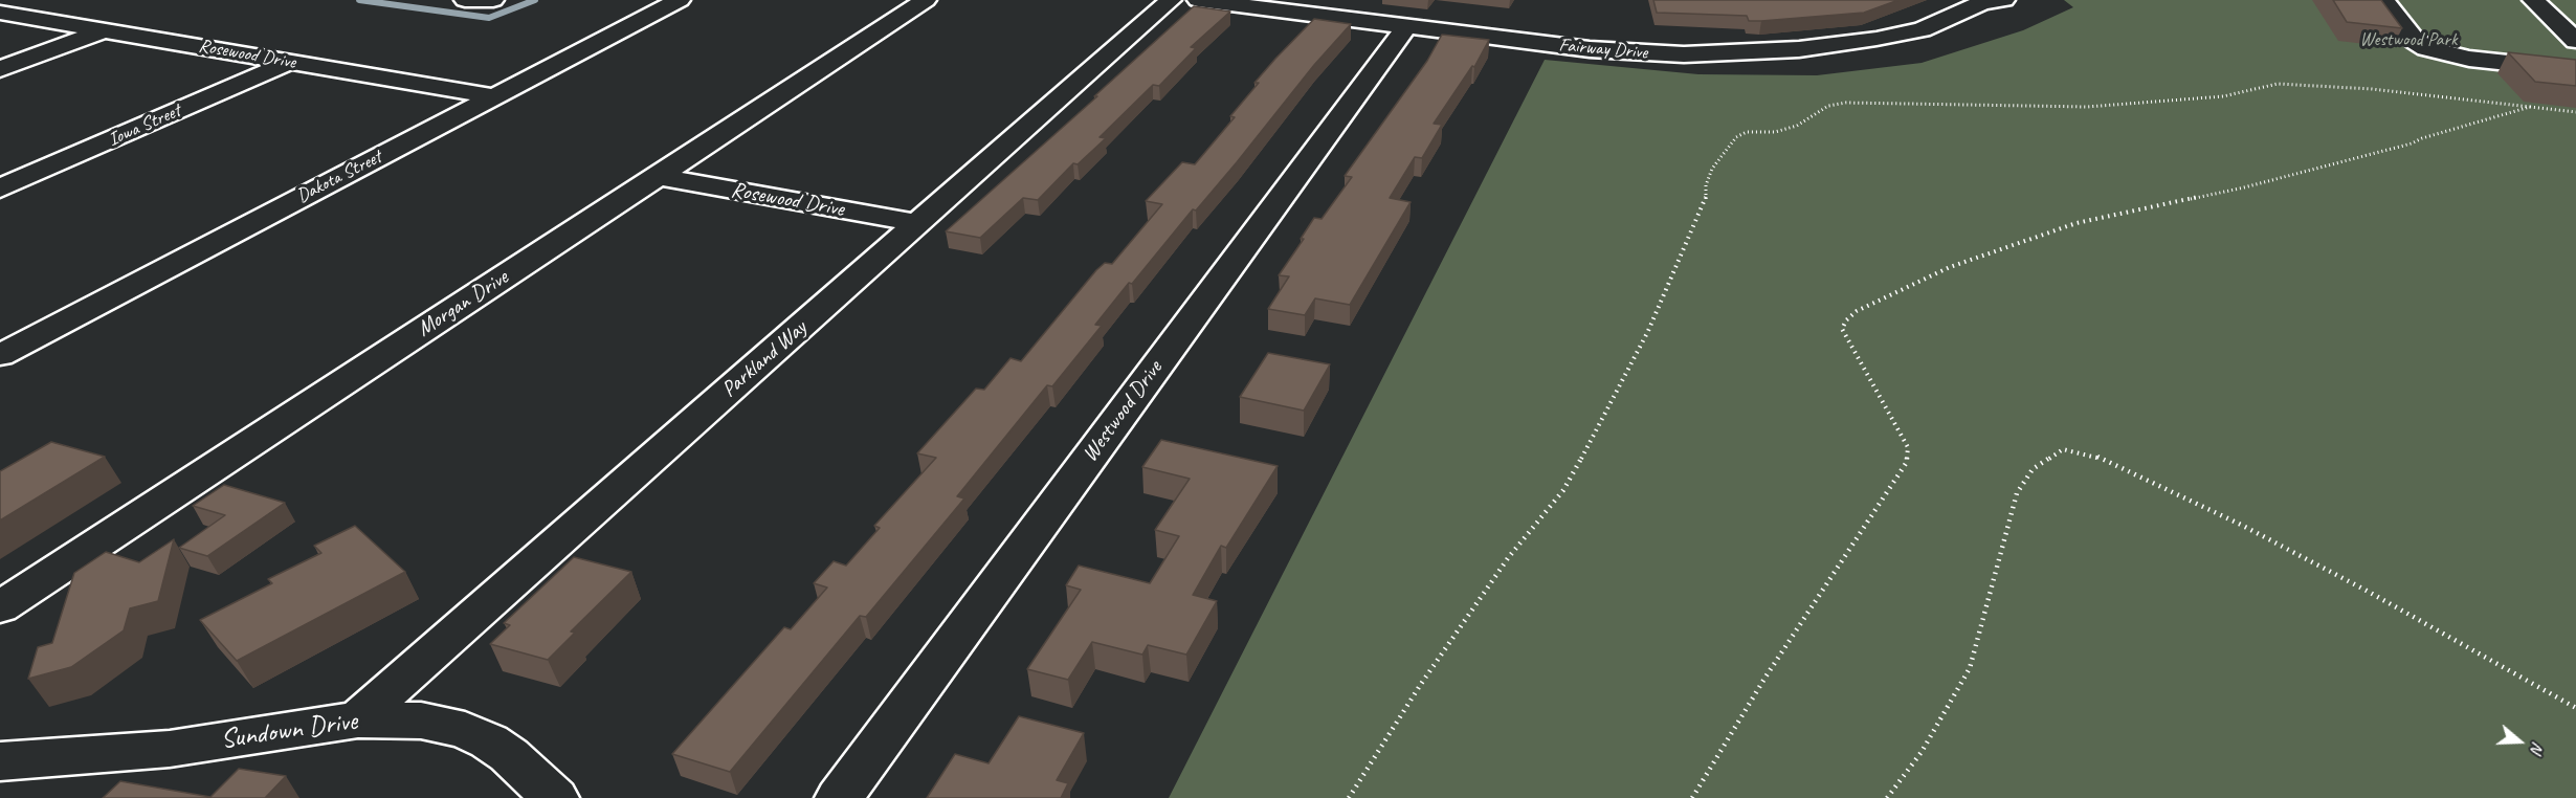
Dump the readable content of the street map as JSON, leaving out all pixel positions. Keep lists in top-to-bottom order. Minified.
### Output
{"streets":{"street":["Fairway Drive","Rosewood Drive","Iowa Street","Dakota Street","Morgan Drive","Parkland Way","Westwood Drive","Sundown Drive"]},"crossings":[["Fairway Drive","Westwood Drive"],["Rosewood Drive","Iowa Street"],["Rosewood Drive","Dakota Street"],["Rosewood Drive","Morgan Drive"],["Rosewood Drive","Parkland Way"],["Parkland Way","Sundown Drive"]],"parks":["Westwood Park"],"north":"right"}
